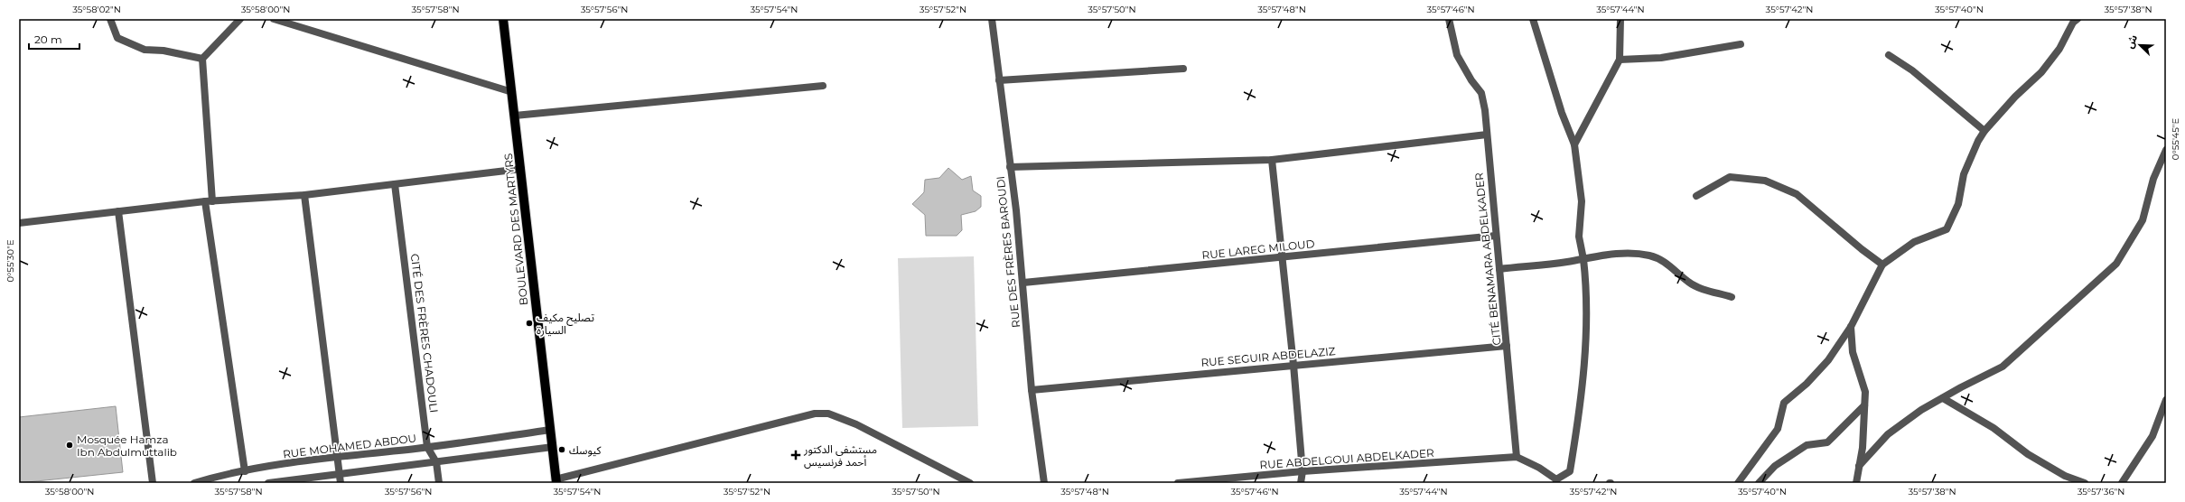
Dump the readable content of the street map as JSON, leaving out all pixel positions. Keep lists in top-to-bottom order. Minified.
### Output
{"streets":{"main road":["BOULEVARD DES MARTYRS"],"street":["RUE LAREG MILOUD","RUE DES FRÈRES BAROUDI","CITÉ BENAMARA ABDELKADER","CITÉ DES FRÈRES CHADOULI","RUE SEGUIR ABDELAZIZ","RUE MOHAMED ABDOU","RUE ABDELGOUI ABDELKADER"]},"crossings":[["BOULEVARD DES MARTYRS","RUE MOHAMED ABDOU"],["RUE LAREG MILOUD","RUE DES FRÈRES BAROUDI"],["RUE LAREG MILOUD","CITÉ BENAMARA ABDELKADER"],["RUE DES FRÈRES BAROUDI","RUE SEGUIR ABDELAZIZ"],["CITÉ BENAMARA ABDELKADER","RUE SEGUIR ABDELAZIZ"],["CITÉ BENAMARA ABDELKADER","RUE ABDELGOUI ABDELKADER"],["CITÉ DES FRÈRES CHADOULI","RUE MOHAMED ABDOU"]],"places":{"other":["تصليح مكيف السيارة","Mosquée Hamza Ibn Abdulmuttalib","كيوسك"],"health":["مستشفى الدكتور أحمد فرنسيس"]},"scale_bar":"20 m","north":"top left","coordinates":["35°58'02\"N","35°58'00\"N","35°57'58\"N","35°57'56\"N","35°57'54\"N","35°57'52\"N","35°57'50\"N","35°57'48\"N","35°57'46\"N","35°57'44\"N","35°57'42\"N","35°57'40\"N","35°57'38\"N","0°55'45\"E","0°55'30\"E","35°57'36\"N"]}
